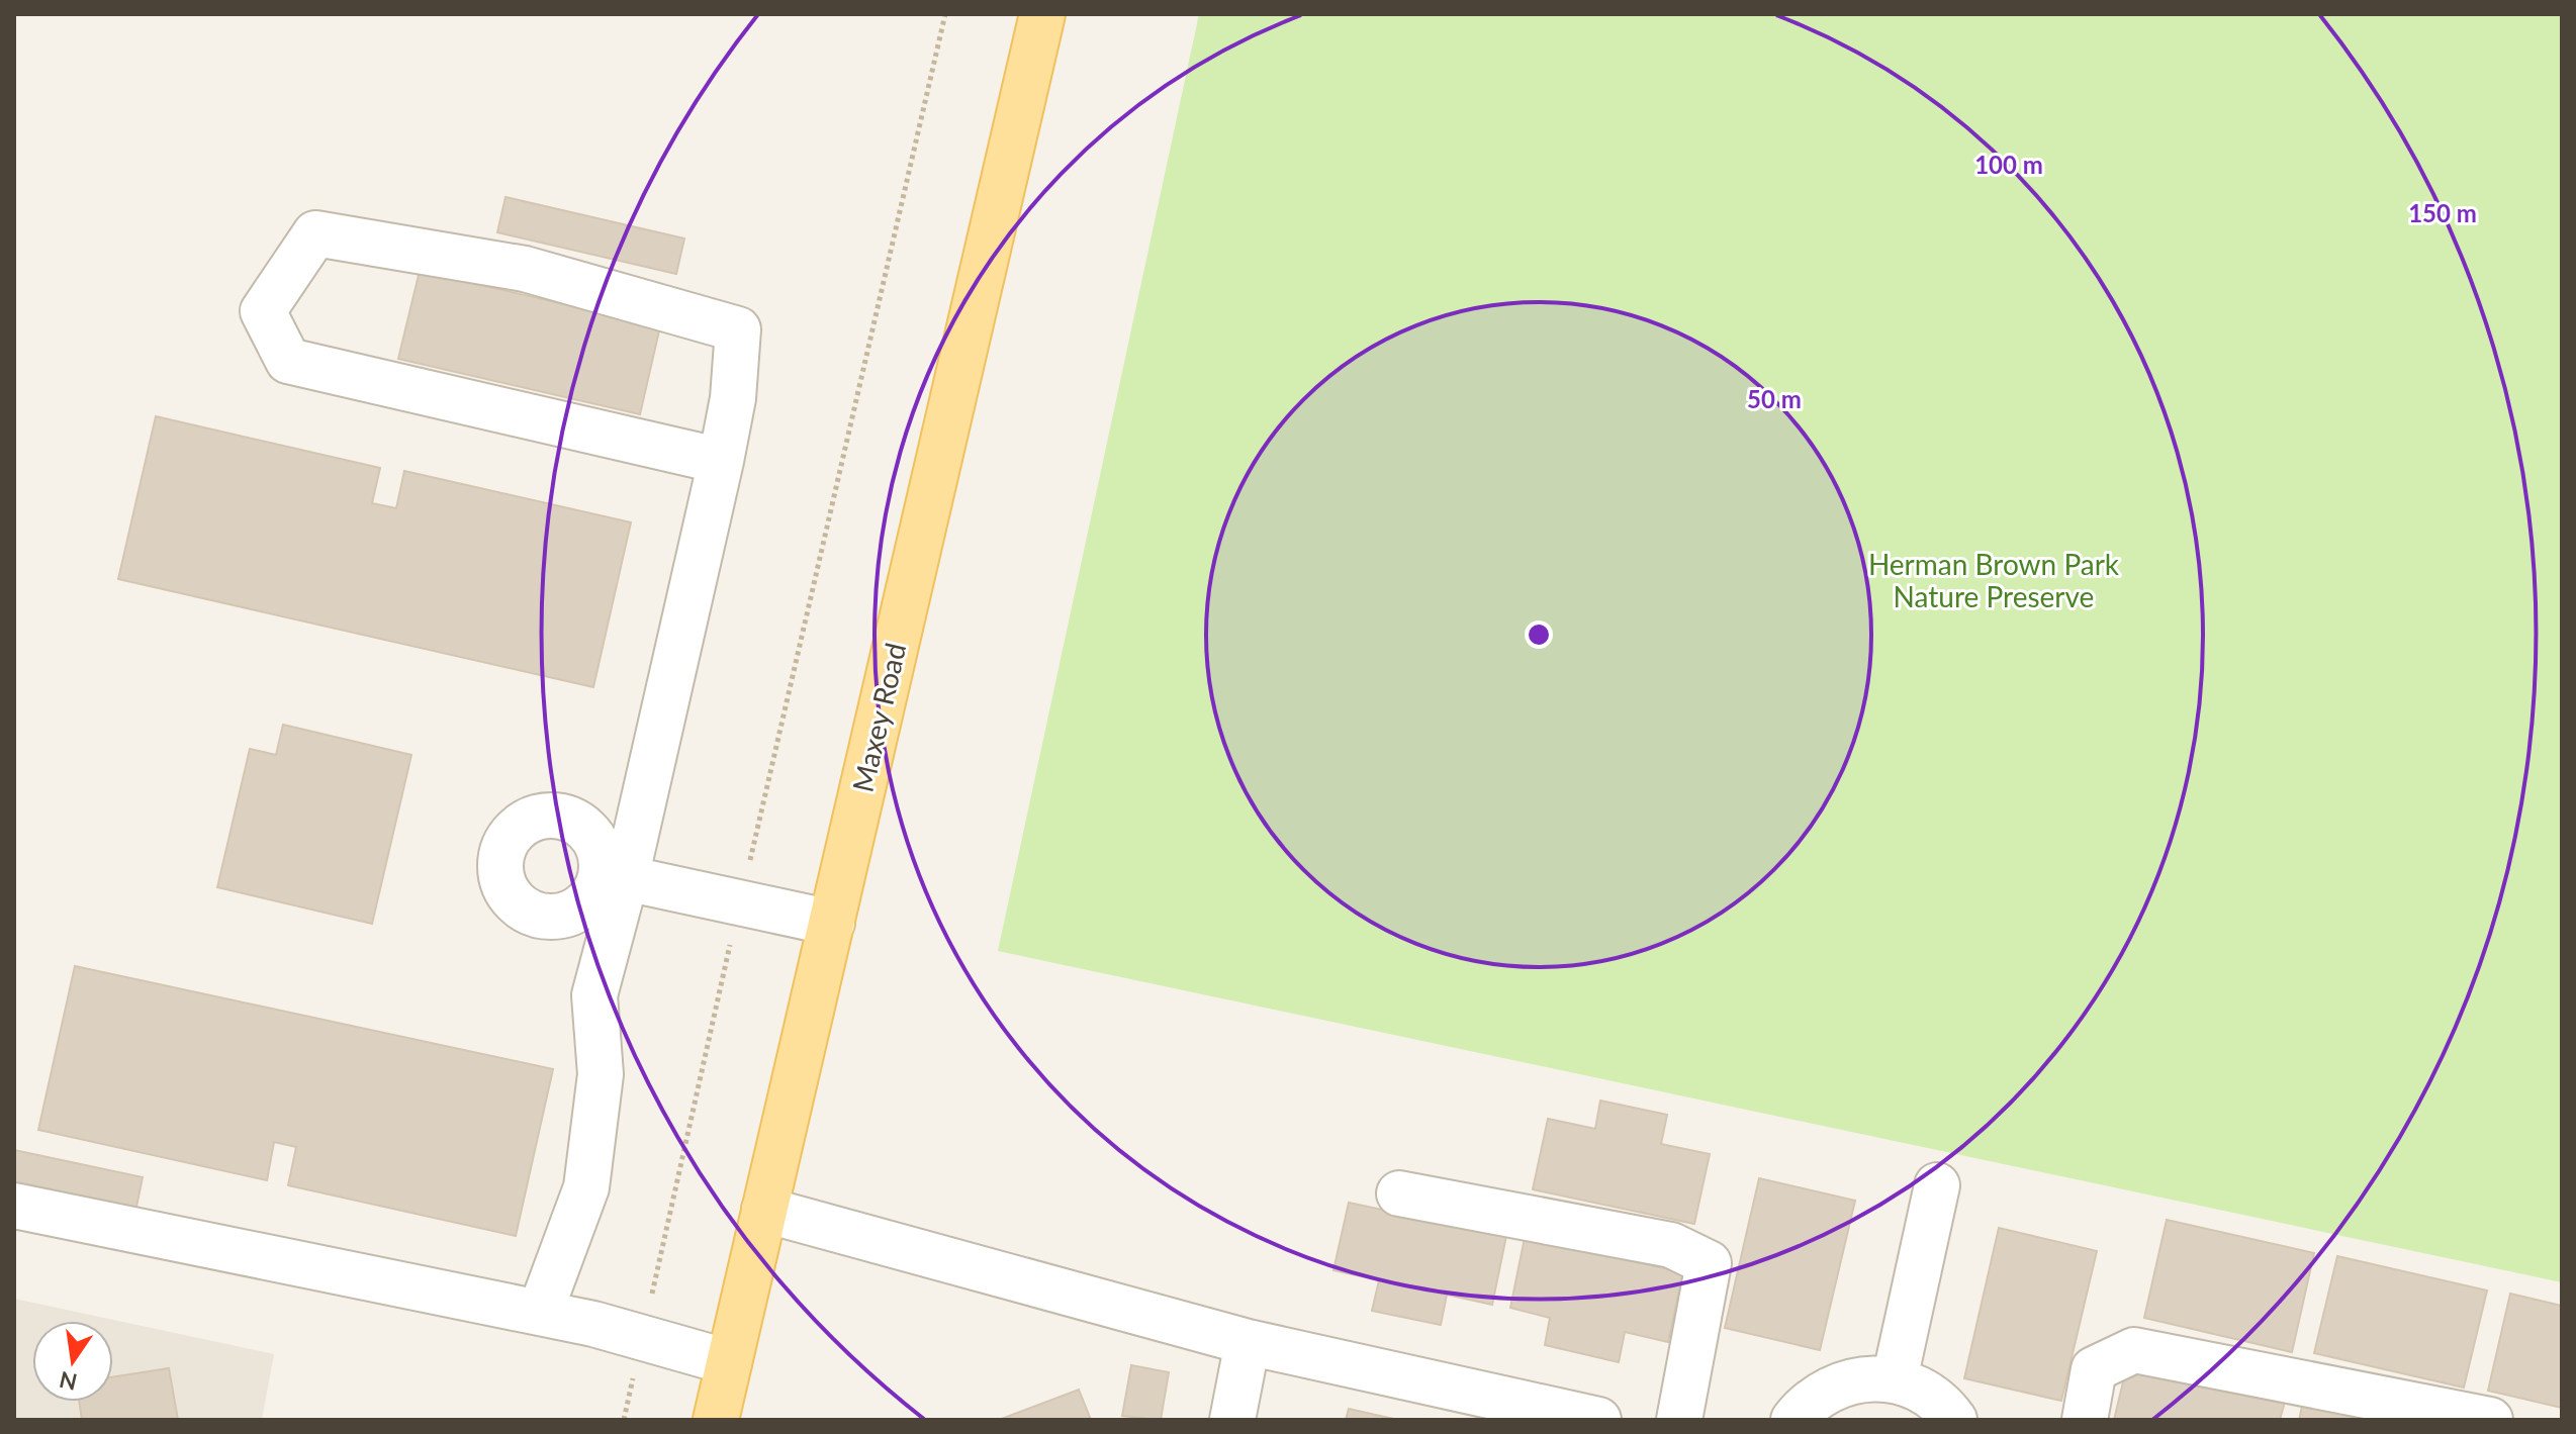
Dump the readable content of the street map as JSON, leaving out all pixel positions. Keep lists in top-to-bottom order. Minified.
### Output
{"streets":{"main road":["Maxey Road"]},"parks":["Herman Brown Park Nature Preserve"],"north":"bottom","rings":["100 m","150 m","50 m"]}
